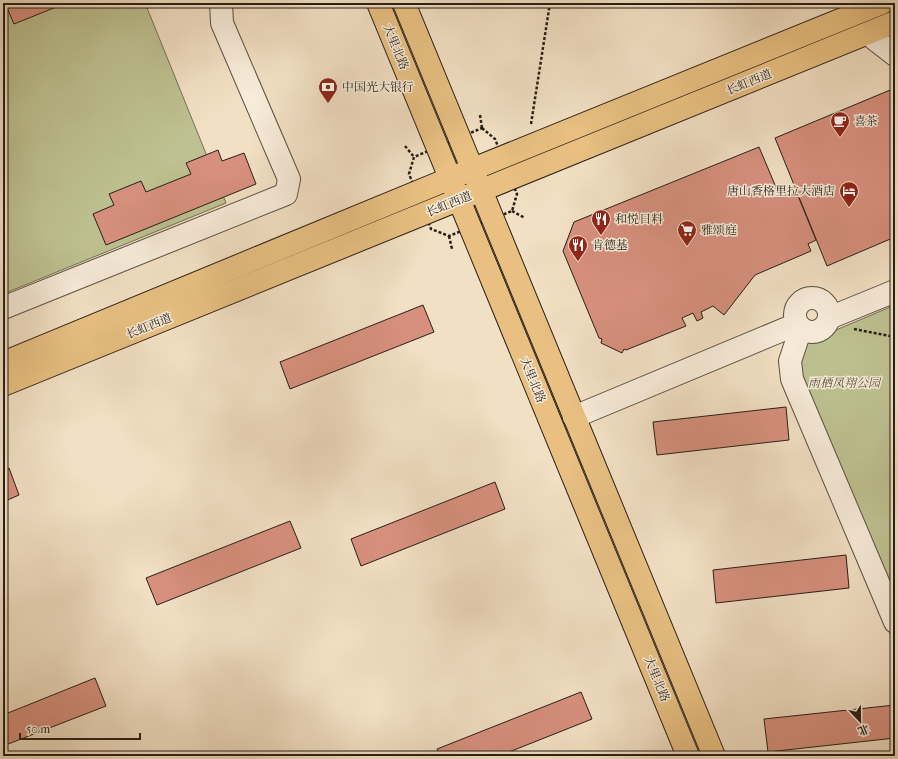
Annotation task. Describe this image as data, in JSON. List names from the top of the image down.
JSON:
{
  "streets": {
    "main road": ["大里北路", "长虹西道"]
  },
  "crossings": [
    ["大里北路", "长虹西道"]
  ],
  "parks": ["雨栖凤翔公园"],
  "places": {
    "bank": ["中国光大银行"],
    "cafe": ["喜茶"],
    "hotel": ["唐山香格里拉大酒店"],
    "restaurant": ["和悦日料", "肯德基"],
    "supermarket": ["雅颂庭"]
  },
  "scale_bar": "50 m",
  "north": "bottom"
}
